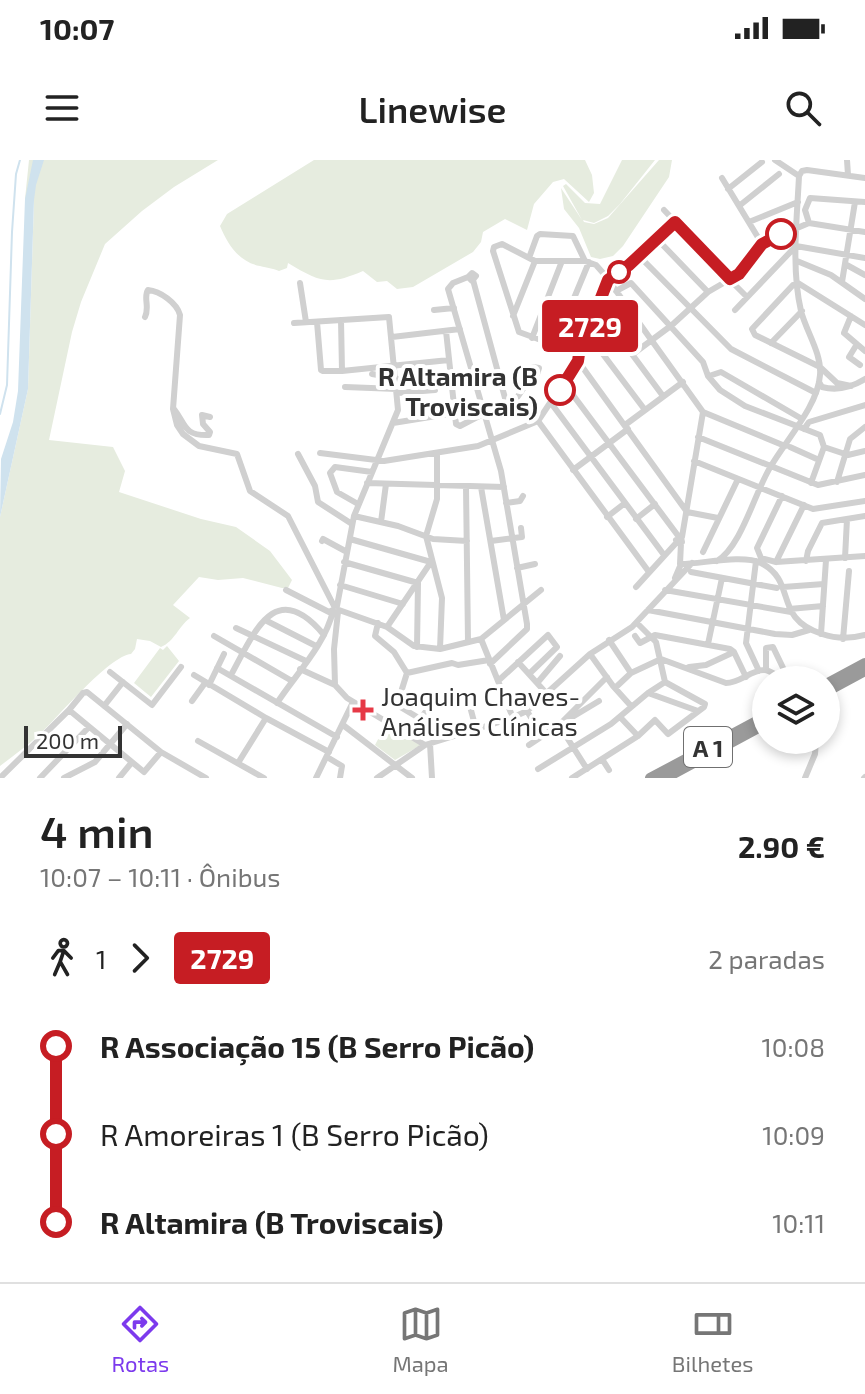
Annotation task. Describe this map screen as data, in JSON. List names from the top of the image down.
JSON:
{
  "streets": {
    "highway": ["A 1"]
  },
  "places": {
    "other": ["R Altamira (B Troviscais)"],
    "health": ["Joaquim Chaves- Análises Clínicas"]
  },
  "lines": ["bus line 2729"],
  "scale_bar": "200 m",
  "page": {
    "status": "10:07",
    "header": "Linewise",
    "on_map": "2729",
    "scale": "200 m",
    "heading": ["4 min", "10:07 – 10:11 · Ônibus", "2.90 €"],
    "legs": ["1", "2729", "2 paradas"],
    "list": [
      {
        "name": "R Associação 15 (B Serro Picão)",
        "value": "10:08"
      },
      {
        "name": "R Amoreiras 1 (B Serro Picão)",
        "value": "10:09"
      },
      {
        "name": "R Altamira (B Troviscais)",
        "value": "10:11"
      }
    ],
    "tabs": ["Rotas", "Mapa", "Bilhetes"]
  }
}
